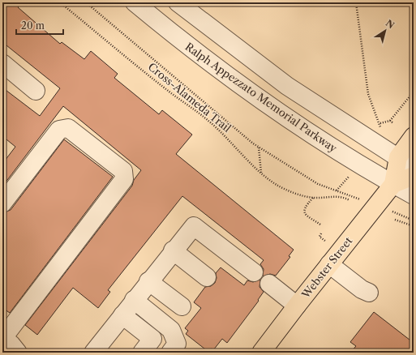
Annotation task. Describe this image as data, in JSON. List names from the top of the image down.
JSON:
{
  "streets": {
    "main road": ["Webster Street"],
    "street": ["Ralph Appezzato Memorial Parkway"],
    "path": ["Cross-Alameda Trail"]
  },
  "crossings": [
    ["Ralph Appezzato Memorial Parkway", "Webster Street"]
  ],
  "scale_bar": "20 m",
  "north": "top right"
}
